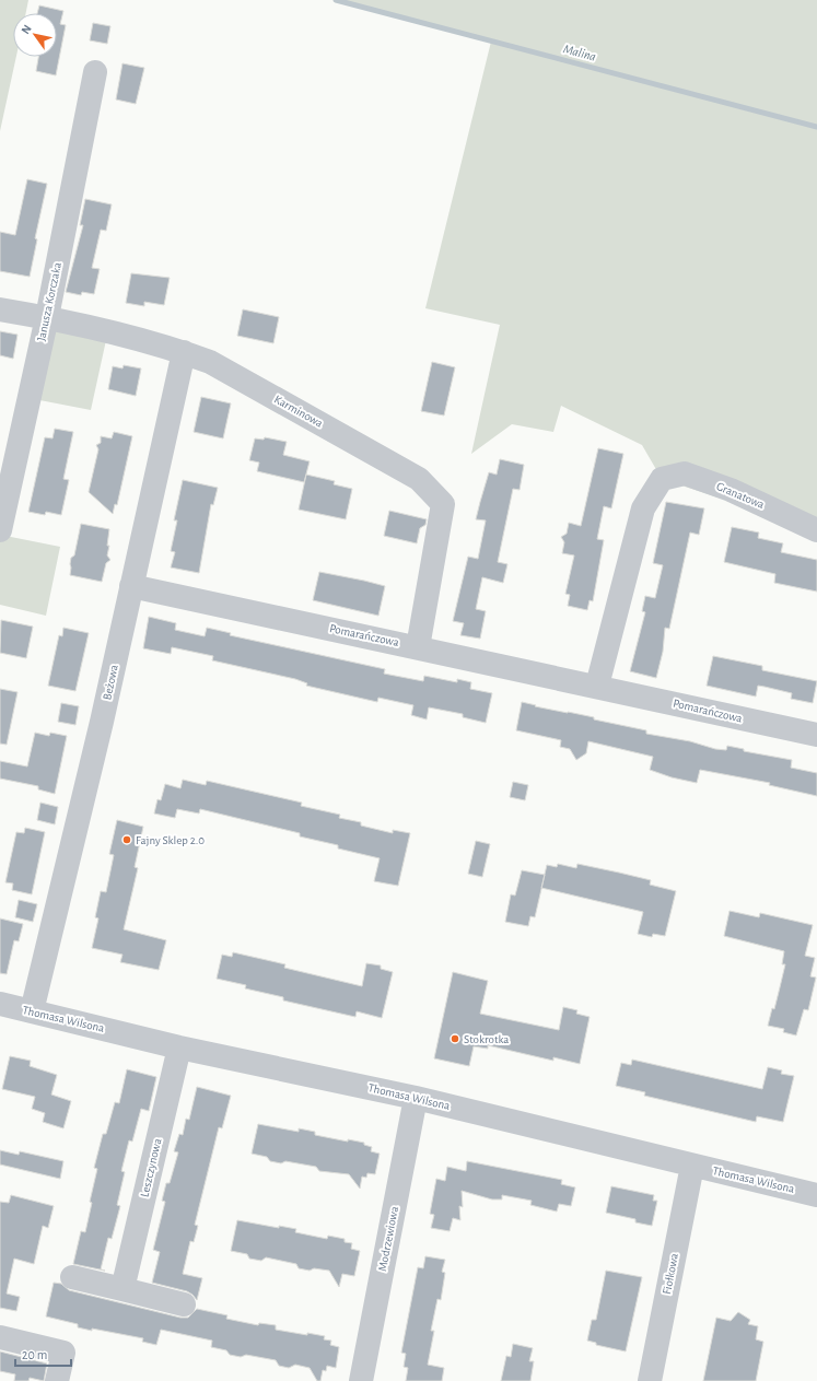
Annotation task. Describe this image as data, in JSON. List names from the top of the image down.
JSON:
{
  "streets": {
    "street": [
      "Janusza Korczaka",
      "Karminowa",
      "Granatowa",
      "Pomarańczowa",
      "Beżowa",
      "Thomasa Wilsona",
      "Leszczynowa",
      "Modrzewiowa",
      "Fiołkowa"
    ]
  },
  "crossings": [
    ["Janusza Korczaka", "Karminowa"],
    ["Karminowa", "Pomarańczowa"],
    ["Karminowa", "Beżowa"],
    ["Granatowa", "Pomarańczowa"],
    ["Pomarańczowa", "Beżowa"],
    ["Beżowa", "Thomasa Wilsona"],
    ["Thomasa Wilsona", "Leszczynowa"],
    ["Thomasa Wilsona", "Modrzewiowa"],
    ["Thomasa Wilsona", "Fiołkowa"]
  ],
  "water": ["Malina"],
  "places": ["Fajny Sklep 2.0", "Stokrotka"],
  "scale_bar": "20 m",
  "north": "top left"
}
